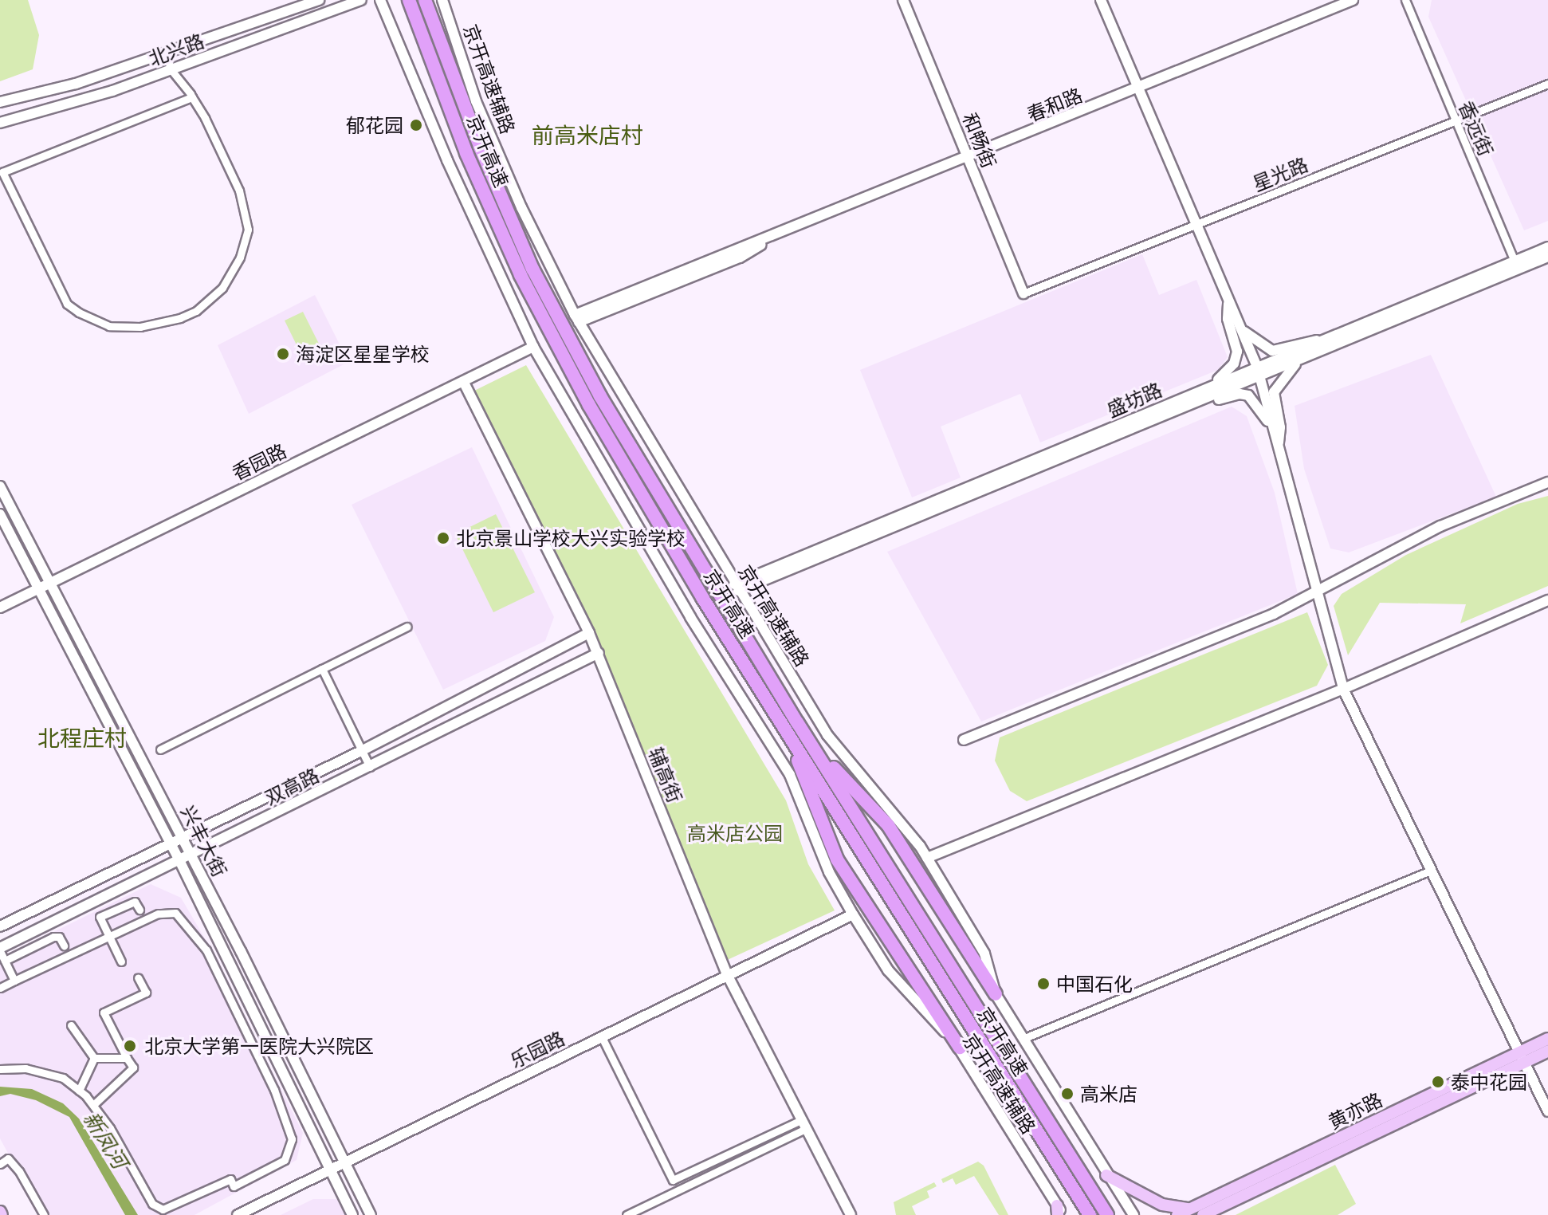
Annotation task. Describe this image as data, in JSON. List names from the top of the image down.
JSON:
{
  "streets": {
    "highway": ["京开高速"],
    "main road": ["黄亦路"],
    "street": [
      "北兴路",
      "京开高速辅路",
      "春和路",
      "香远街",
      "和畅街",
      "星光路",
      "盛坊路",
      "香园路",
      "辅高街",
      "双高路",
      "兴丰大街",
      "乐园路"
    ]
  },
  "crossings": [
    ["京开高速辅路", "春和路"],
    ["京开高速辅路", "盛坊路"],
    ["京开高速辅路", "香园路"],
    ["京开高速辅路", "乐园路"],
    ["春和路", "和畅街"],
    ["香远街", "星光路"],
    ["香远街", "盛坊路"],
    ["和畅街", "星光路"],
    ["香园路", "辅高街"],
    ["香园路", "兴丰大街"],
    ["辅高街", "双高路"],
    ["辅高街", "乐园路"],
    ["双高路", "兴丰大街"],
    ["兴丰大街", "乐园路"]
  ],
  "districts": ["前高米店村", "北程庄村"],
  "water": ["新凤河"],
  "parks": ["高米店公园"],
  "places": [
    "郁花园",
    "海淀区星星学校",
    "北京景山学校大兴实验学校",
    "中国石化",
    "北京大学第一医院大兴院区",
    "泰中花园",
    "高米店"
  ]
}
